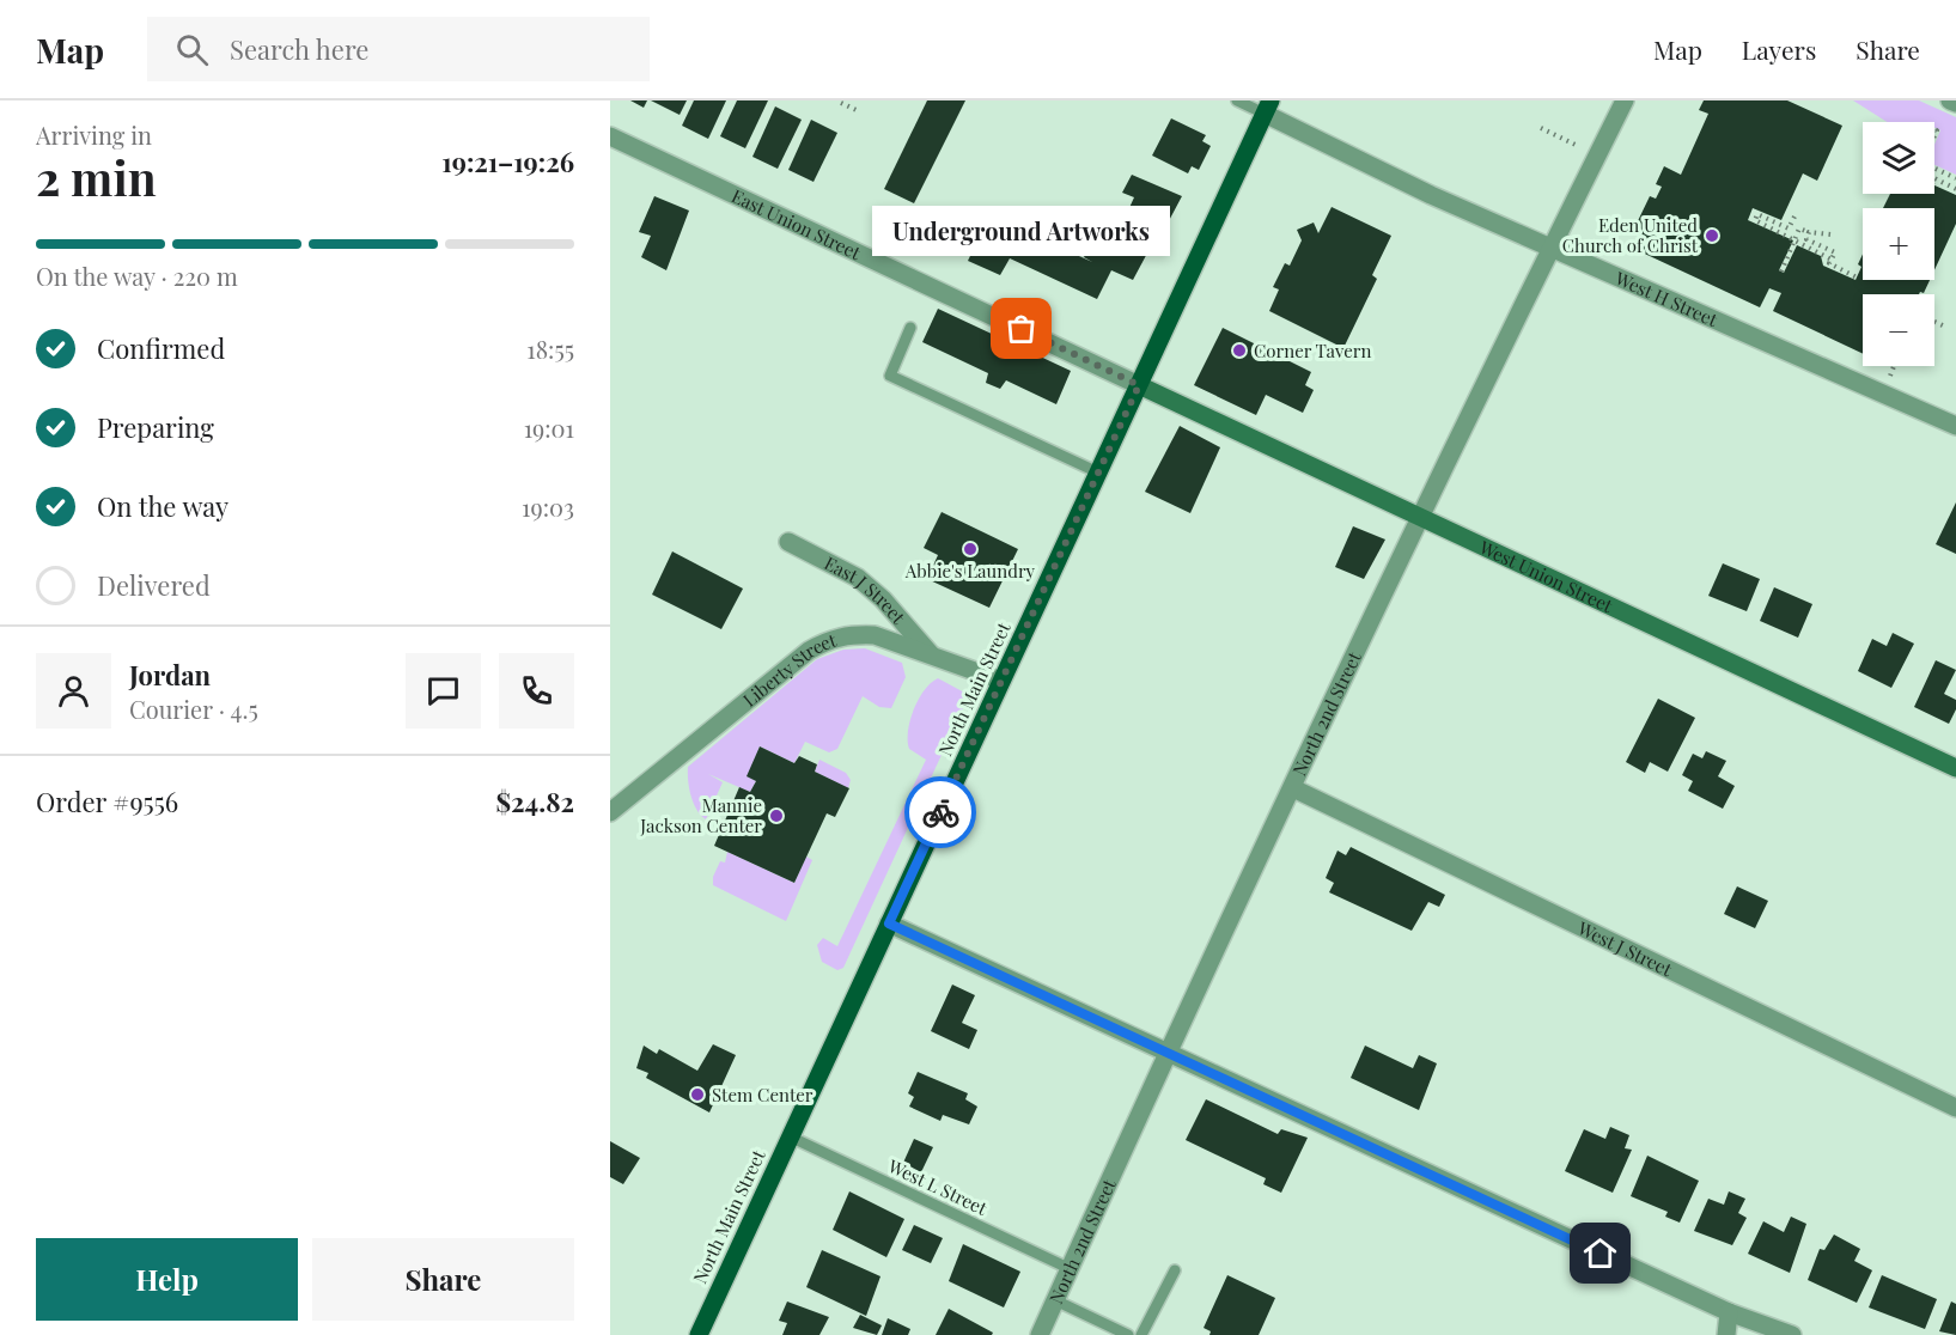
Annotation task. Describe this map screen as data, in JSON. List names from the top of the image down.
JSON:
{
  "streets": {
    "main road": ["North Main Street"],
    "street": [
      "East Union Street",
      "West H Street",
      "West Union Street",
      "East J Street",
      "Liberty Street",
      "North 2nd Street",
      "West J Street"
    ],
    "lane": ["West L Street"]
  },
  "crossings": [
    ["East Union Street", "West Union Street"],
    ["East Union Street", "North Main Street"],
    ["West H Street", "North Main Street"],
    ["West H Street", "North 2nd Street"],
    ["West Union Street", "North Main Street"],
    ["West Union Street", "North 2nd Street"],
    ["East J Street", "Liberty Street"],
    ["Liberty Street", "North Main Street"],
    ["North Main Street", "West L Street"],
    ["North 2nd Street", "West J Street"],
    ["North 2nd Street", "West L Street"]
  ],
  "places": [
    "Eden United Church of Christ",
    "Underground Artworks",
    "Corner Tavern",
    "Abbie's Laundry",
    "Mannie Jackson Center",
    "Stem Center"
  ],
  "page": {
    "header": "Map",
    "search": "Search here",
    "nav": ["Map", "Layers", "Share"],
    "heading": ["2 min", "Arriving in", "19:21–19:26"],
    "panel": [
      "Jordan",
      "Courier · 4.5",
      "Order #9556",
      "$24.82"
    ],
    "map_buttons": ["+", "−"],
    "bubble": "Underground Artworks",
    "bar": "On the way · 220 m",
    "list": [
      ["Confirmed", "18:55"],
      ["Preparing", "19:01"],
      ["On the way", "19:03"],
      "Delivered"
    ],
    "buttons": ["Help", "Share"]
  }
}
